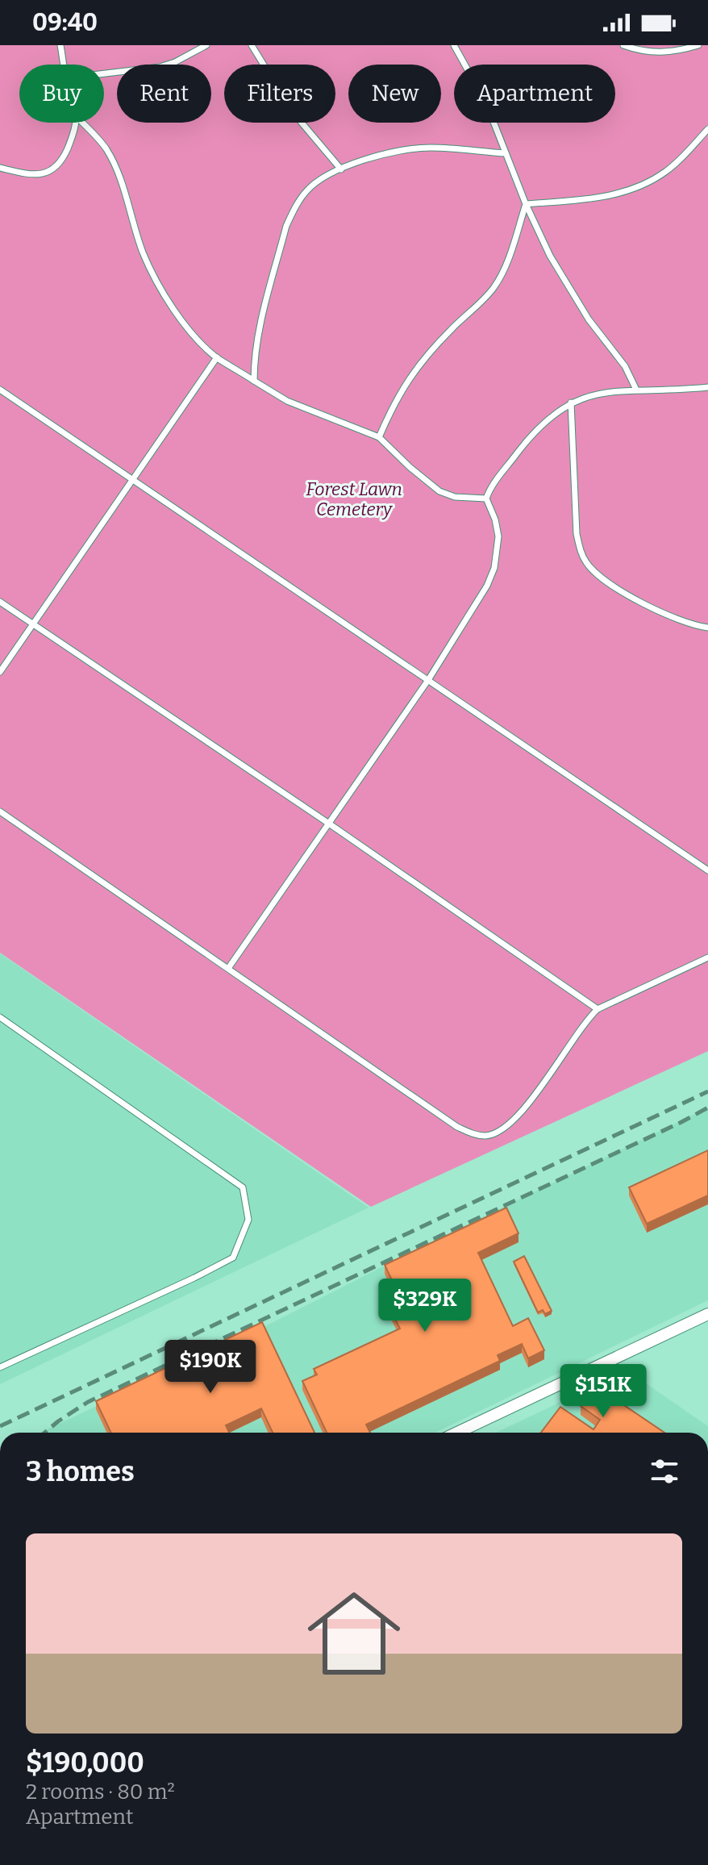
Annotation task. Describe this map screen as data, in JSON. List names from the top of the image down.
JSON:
{
  "parks": ["Forest Lawn Cemetery"],
  "page": {
    "status": "09:40",
    "chip": [
      "Buy",
      "Rent",
      "Filters",
      "New",
      "Apartment"
    ],
    "price": ["$329K", "$190K", "$151K"],
    "heading": "3 homes",
    "list": [
      {
        "name": "$190,000",
        "note": "2 rooms · 80 m² · Apartment"
      }
    ]
  }
}
